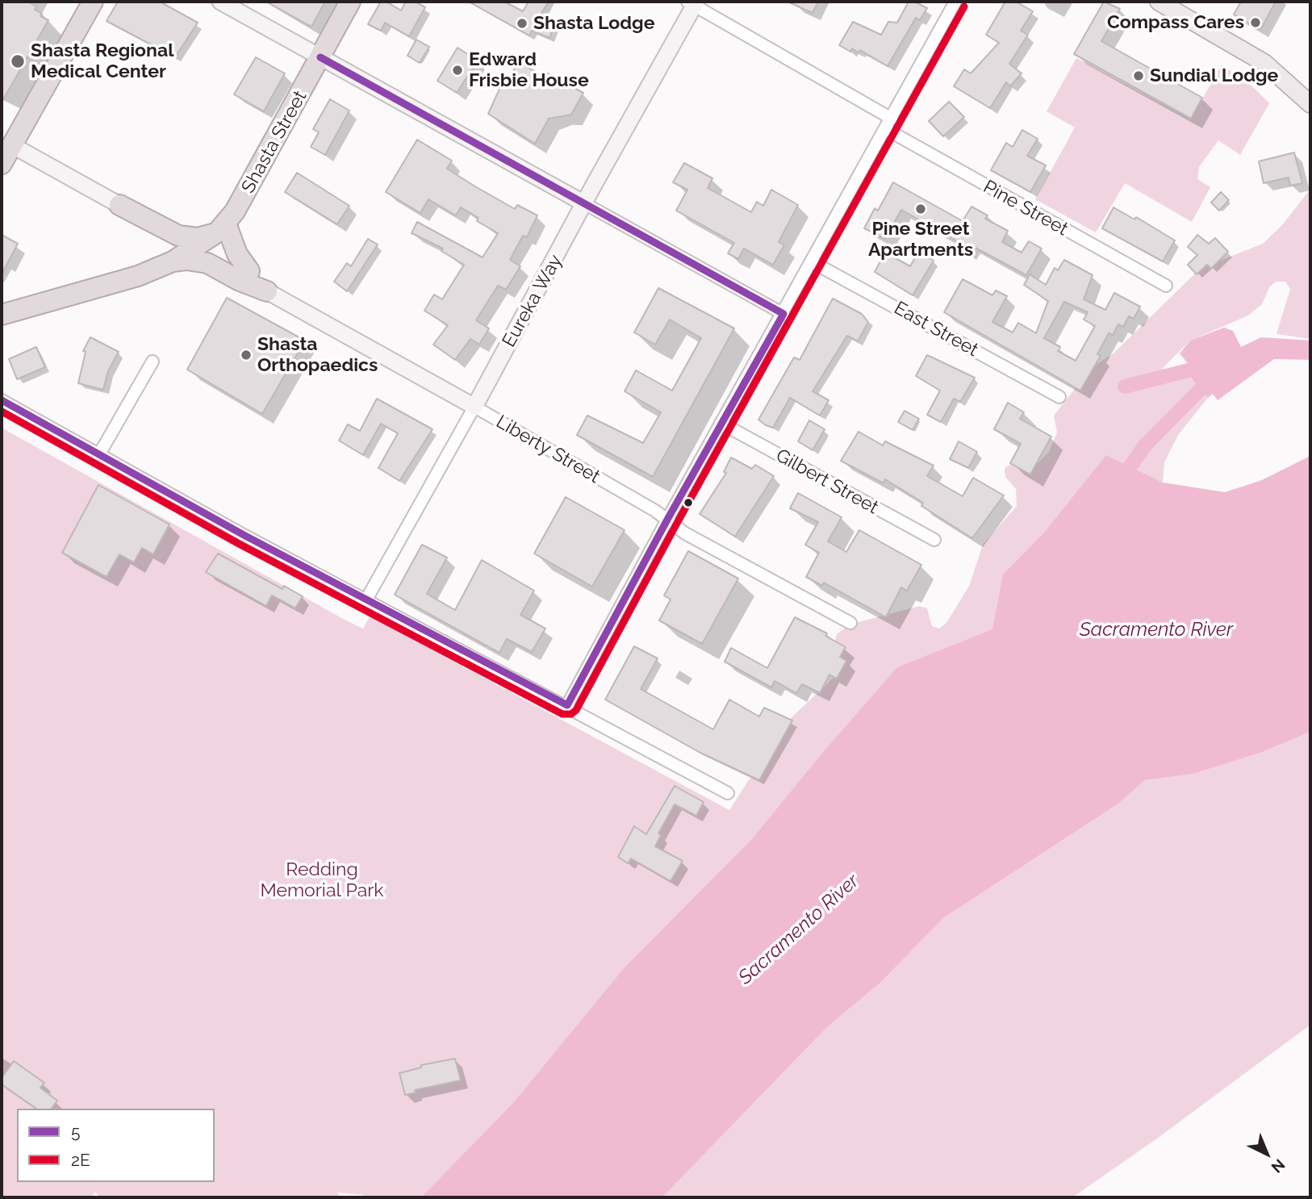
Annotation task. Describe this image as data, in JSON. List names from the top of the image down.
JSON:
{
  "streets": {
    "highway": ["Shasta Street"],
    "street": [
      "Pine Street",
      "Eureka Way",
      "East Street",
      "Liberty Street",
      "Gilbert Street"
    ]
  },
  "crossings": [
    ["Pine Street", "Eureka Way"],
    ["Eureka Way", "Liberty Street"]
  ],
  "water": ["Sacramento River"],
  "parks": ["Redding Memorial Park"],
  "places": [
    "Compass Cares",
    "Shasta Lodge",
    "Shasta Regional Medical Center",
    "Edward Frisbie House",
    "Sundial Lodge",
    "Pine Street Apartments",
    "Shasta Orthopaedics"
  ],
  "lines": ["transit line 2E", "transit line 5"],
  "legend": ["5", "2E"],
  "north": "bottom right"
}
